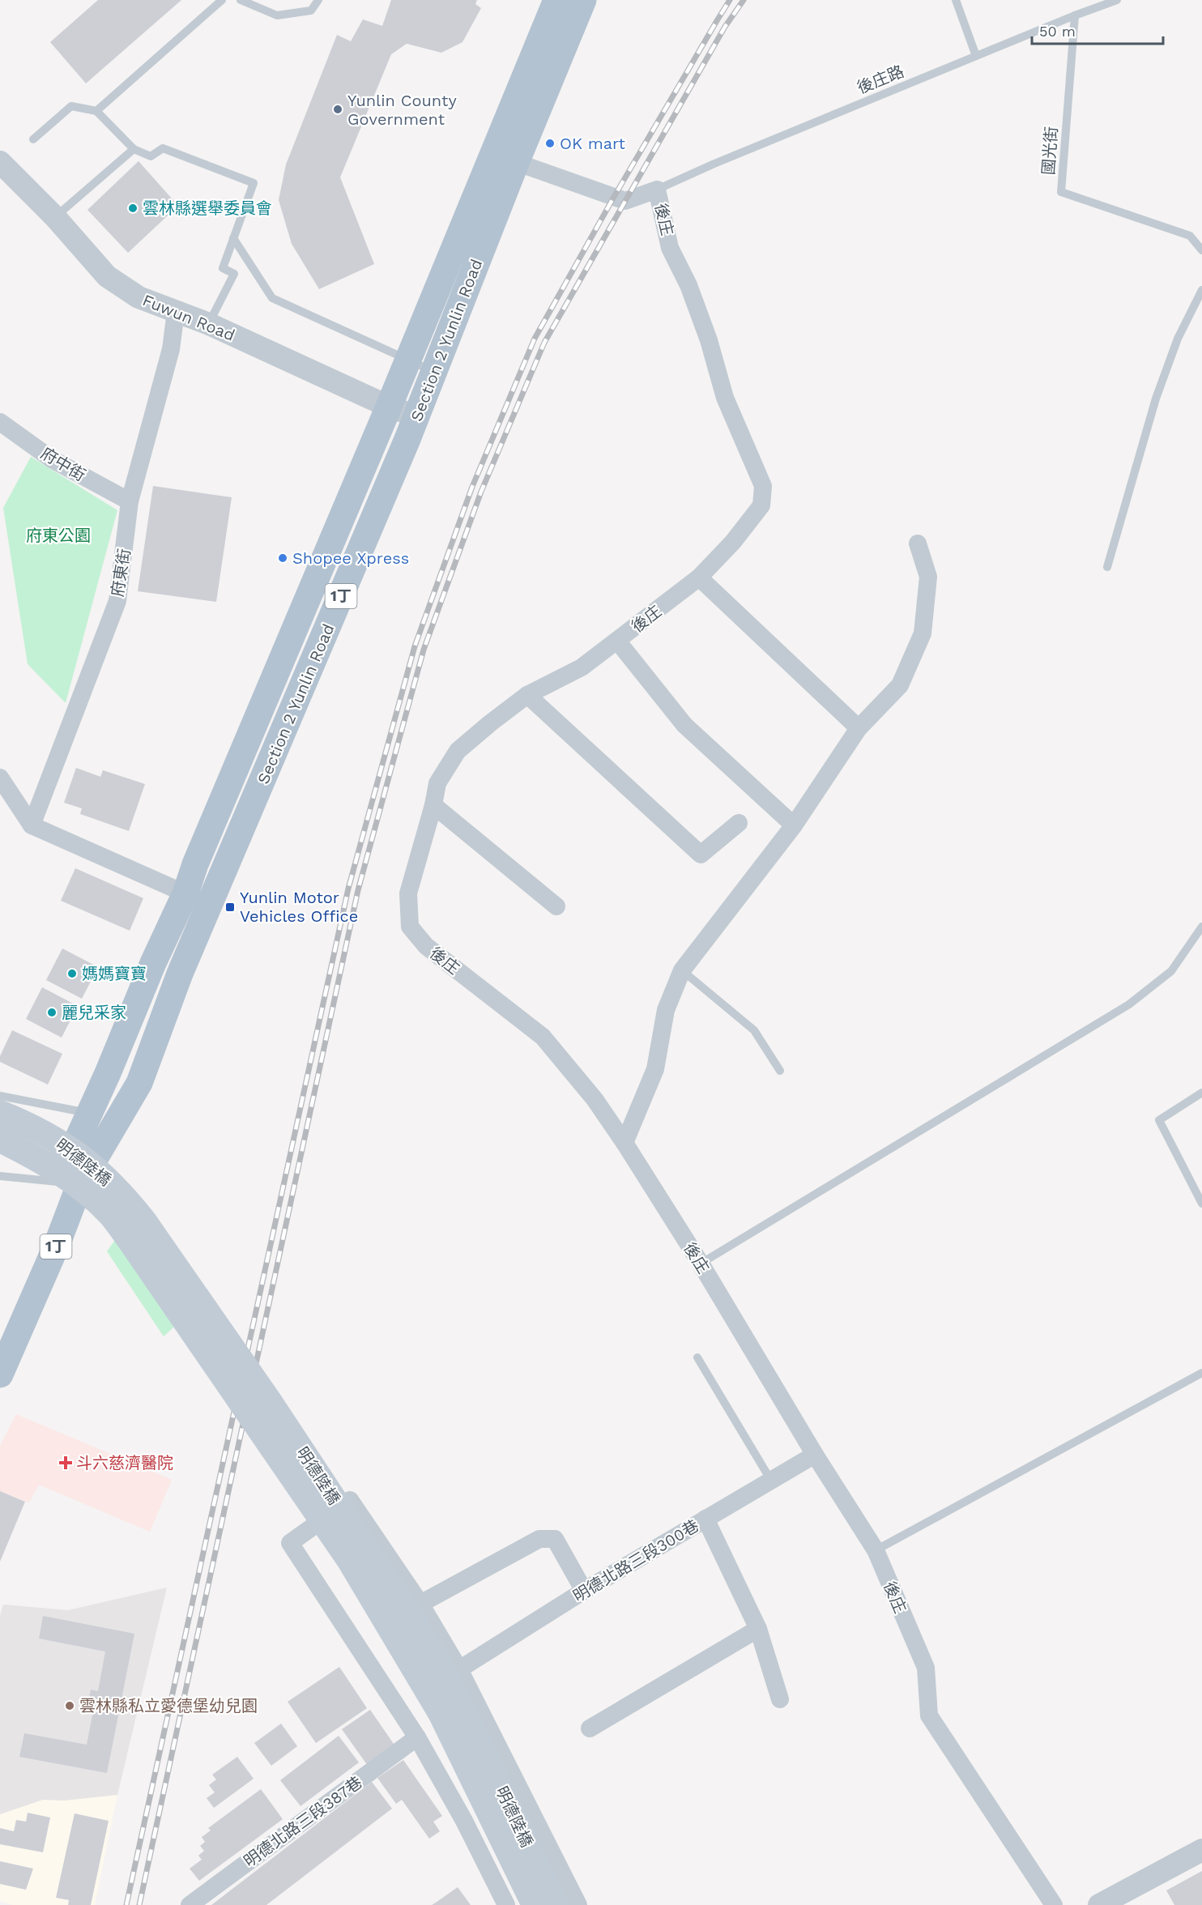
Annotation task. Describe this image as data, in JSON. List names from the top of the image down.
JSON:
{
  "streets": {
    "main road": ["Section 2 Yunlin Road", "1丁", "明德陸橋"],
    "street": [
      "後庄",
      "Fuwun Road",
      "府中街",
      "府東街",
      "明德北路三段300巷",
      "明德北路三段387巷"
    ],
    "lane": ["後庄路", "國光街"]
  },
  "crossings": [
    ["後庄路", "國光街"],
    ["後庄路", "後庄"],
    ["後庄", "Section 2 Yunlin Road"],
    ["後庄", "明德北路三段300巷"],
    ["Fuwun Road", "Section 2 Yunlin Road"],
    ["Fuwun Road", "府東街"],
    ["Section 2 Yunlin Road", "1丁"],
    ["府中街", "府東街"]
  ],
  "parks": ["府東公園"],
  "places": {
    "other": [
      "Yunlin County Government",
      "OK mart",
      "雲林縣選舉委員會",
      "Shopee Xpress",
      "媽媽寶寶",
      "麗兒采家",
      "雲林縣私立愛德堡幼兒園"
    ],
    "transit": ["Yunlin Motor Vehicles Office"],
    "health": ["斗六慈濟醫院"]
  },
  "scale_bar": "50 m"
}
